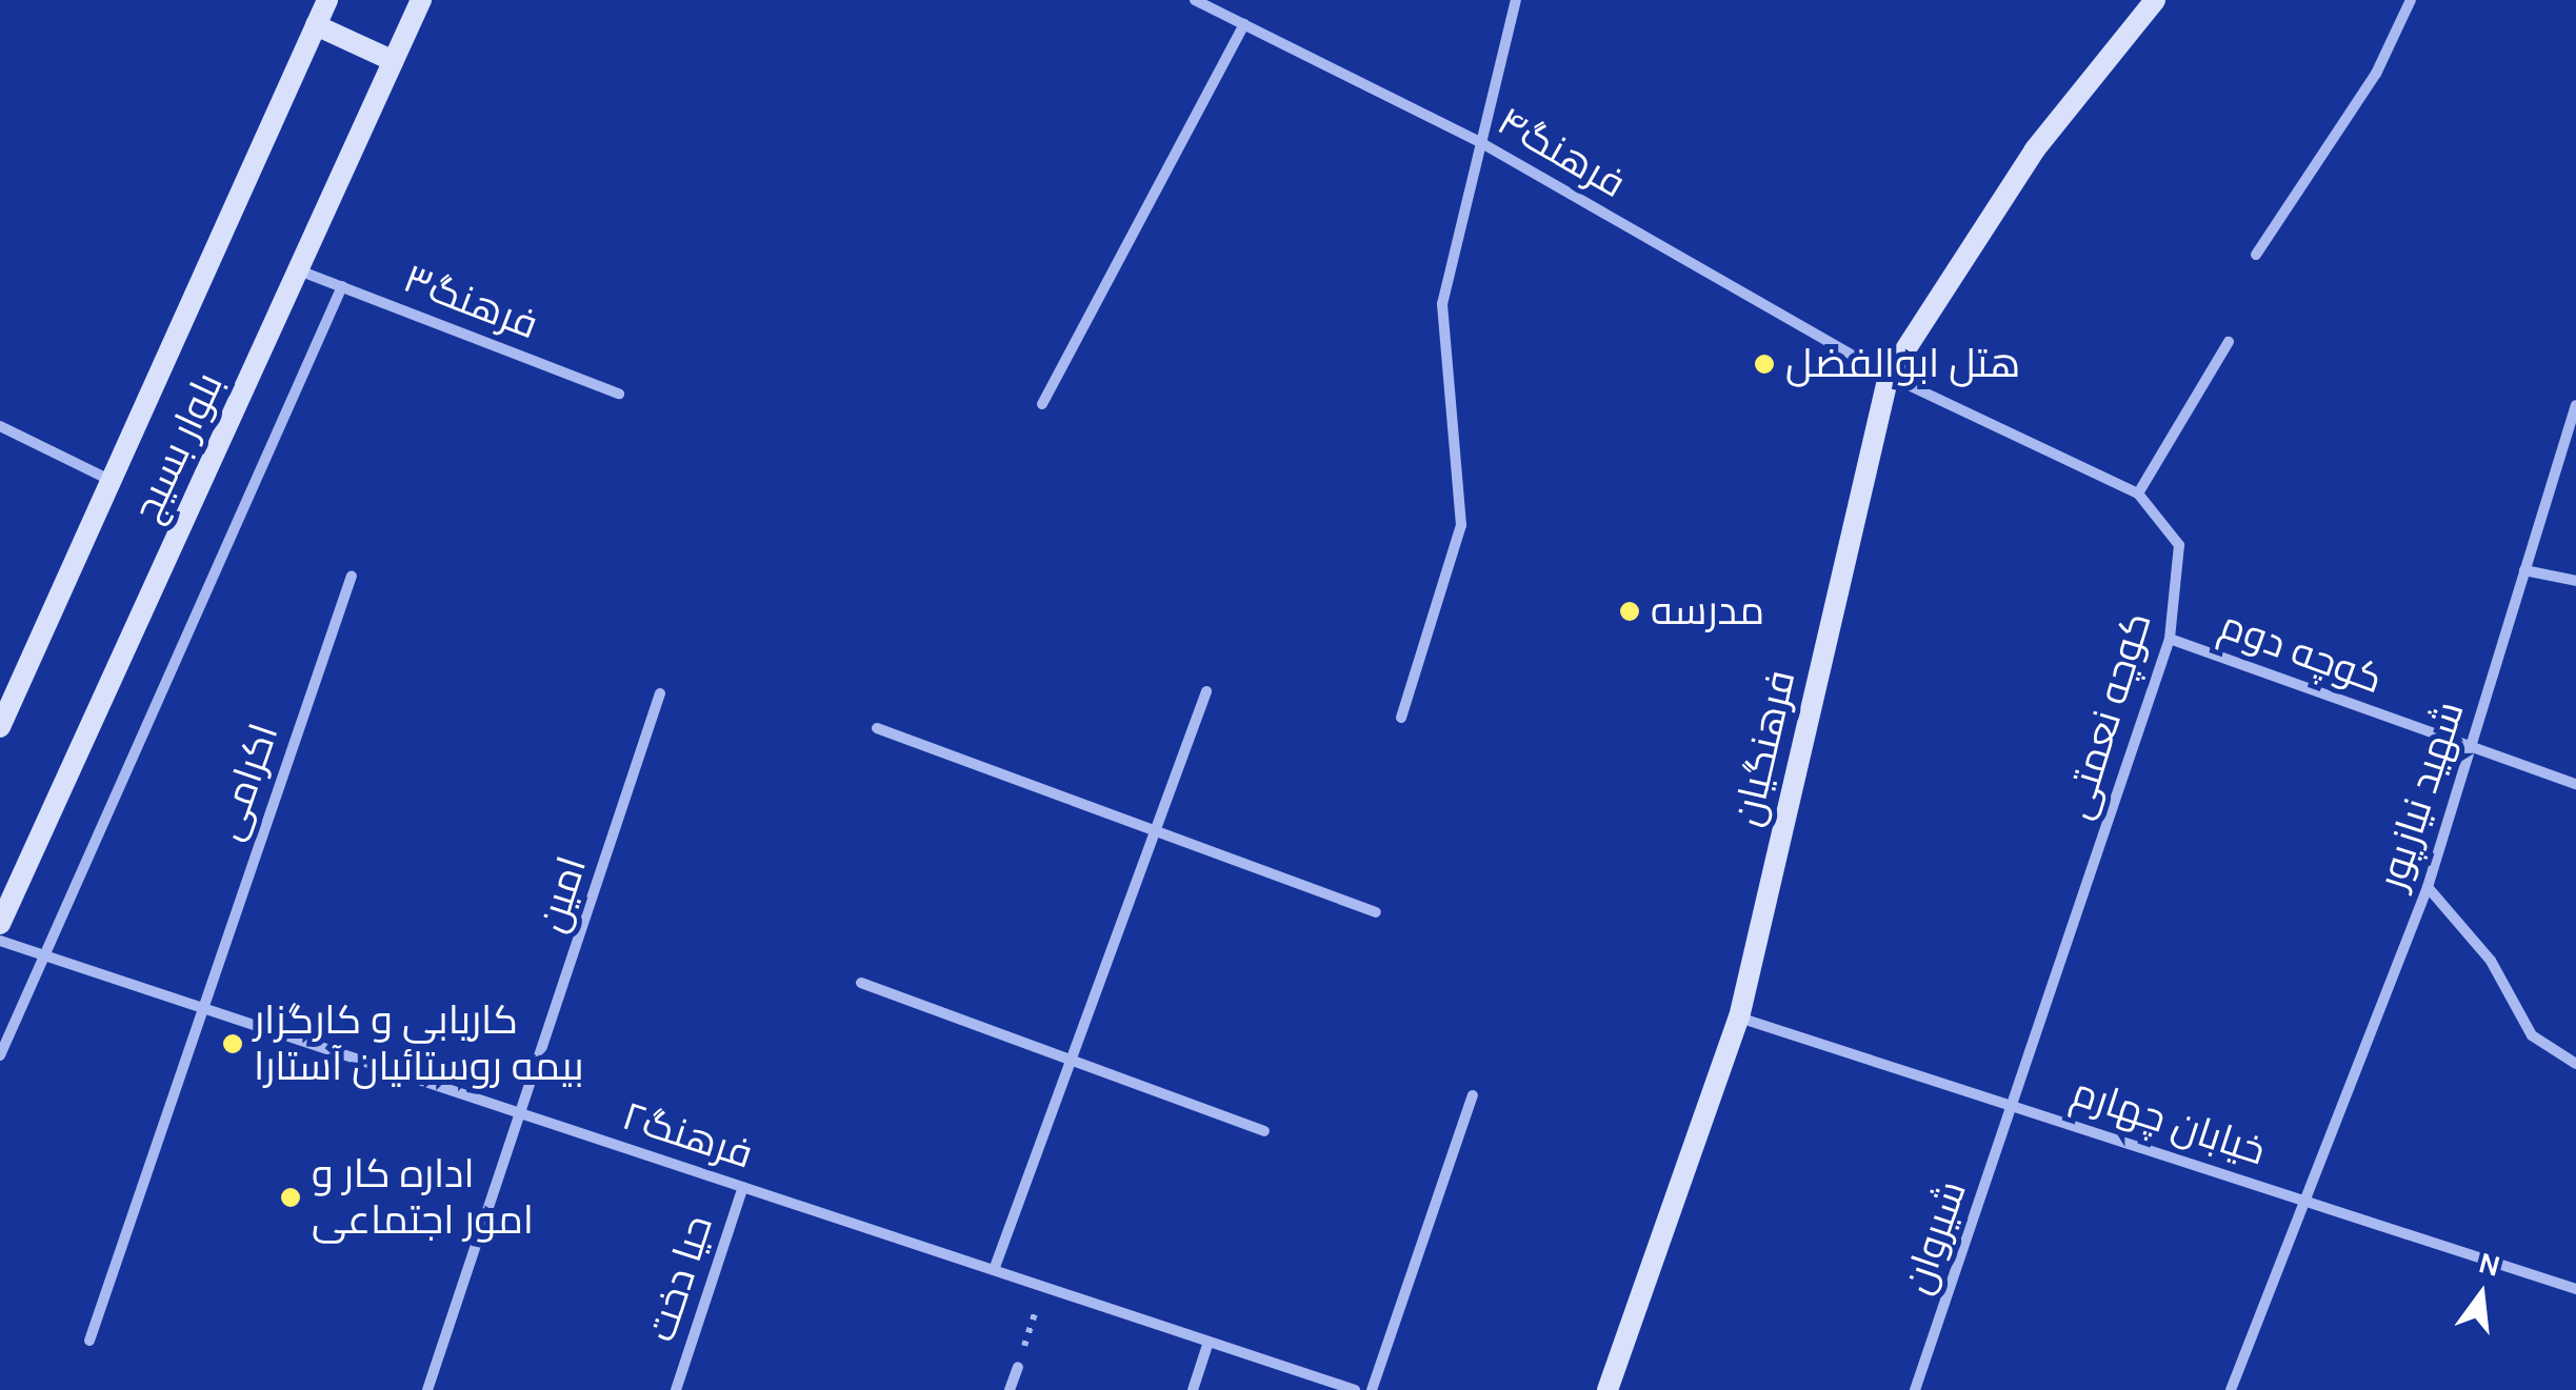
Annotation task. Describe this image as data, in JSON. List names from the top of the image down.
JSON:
{
  "streets": {
    "main road": ["بلوار بسیج", "فرهنگیان"],
    "street": [
      "فرهنگ۴",
      "فرهنگ۳",
      "کوچه دوم",
      "کوچه نعمتی",
      "اکرامی",
      "شهید نیازپور",
      "امین",
      "خیابان چهارم",
      "فرهنگ۲",
      "شیروان",
      "حیا دخت"
    ]
  },
  "crossings": [
    ["فرهنگ۴", "کوچه نعمتی"],
    ["فرهنگ۴", "فرهنگیان"],
    ["فرهنگ۳", "بلوار بسیج"],
    ["کوچه دوم", "کوچه نعمتی"],
    ["کوچه دوم", "شهید نیازپور"],
    ["کوچه نعمتی", "فرهنگیان"],
    ["کوچه نعمتی", "خیابان چهارم"],
    ["کوچه نعمتی", "شیروان"],
    ["فرهنگیان", "خیابان چهارم"],
    ["اکرامی", "فرهنگ۲"],
    ["شهید نیازپور", "خیابان چهارم"],
    ["امین", "فرهنگ۲"],
    ["خیابان چهارم", "شیروان"],
    ["فرهنگ۲", "حیا دخت"]
  ],
  "places": [
    "هتل ابوالفضل",
    "مدرسه",
    "کاریابی و کارگزار بیمه روستائیان آستارا",
    "اداره کار و امور اجتماعی"
  ],
  "north": "top"
}
